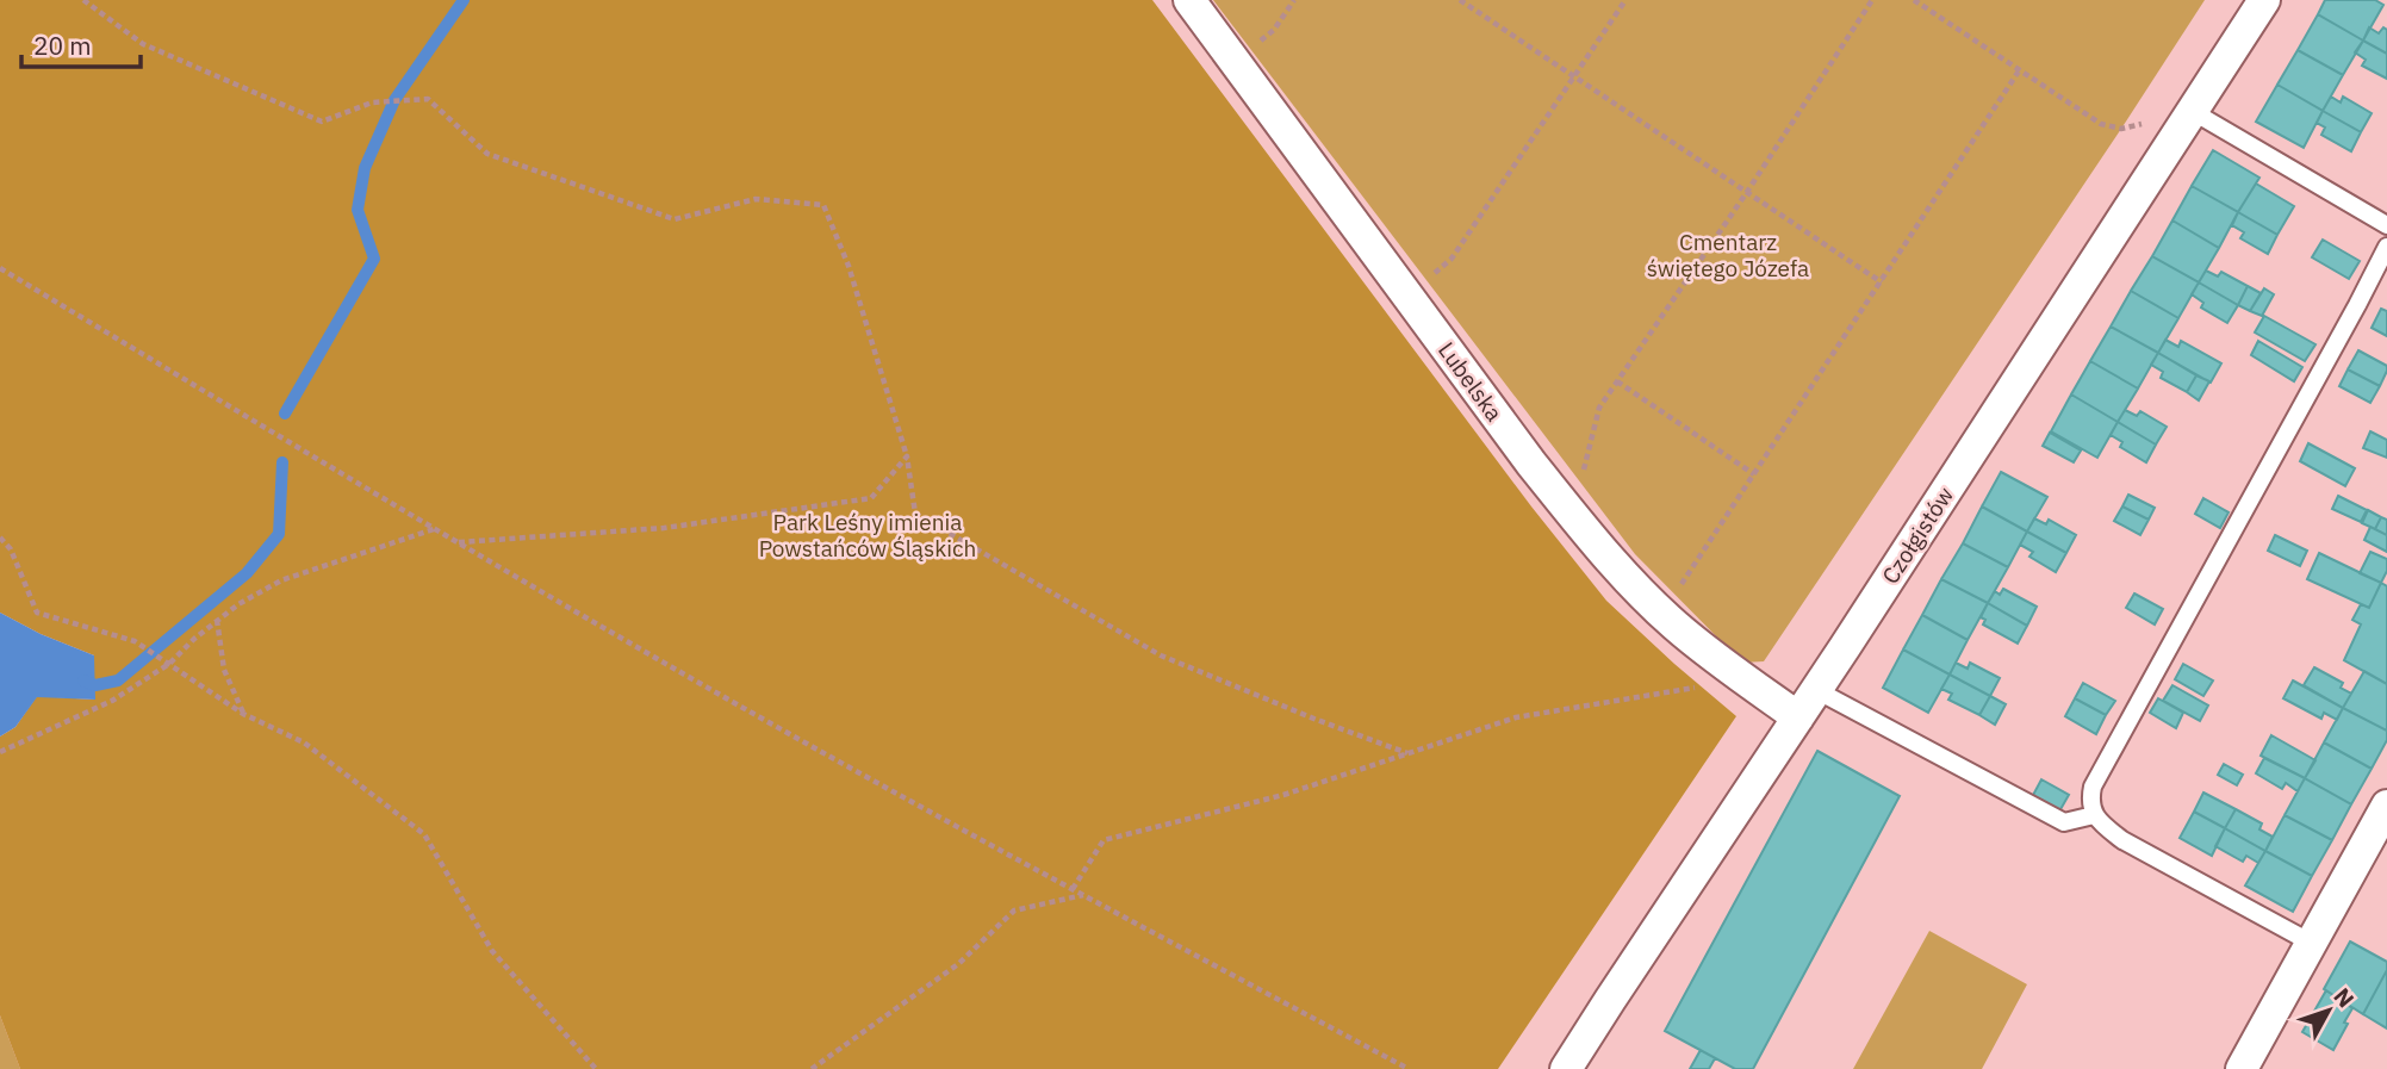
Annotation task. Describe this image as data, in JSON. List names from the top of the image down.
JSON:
{
  "streets": {
    "street": ["Lubelska", "Czołgistów"]
  },
  "crossings": [
    ["Lubelska", "Czołgistów"]
  ],
  "parks": ["Cmentarz świętego Józefa", "Park Leśny imienia Powstańców Śląskich"],
  "scale_bar": "20 m",
  "north": "top right"
}
